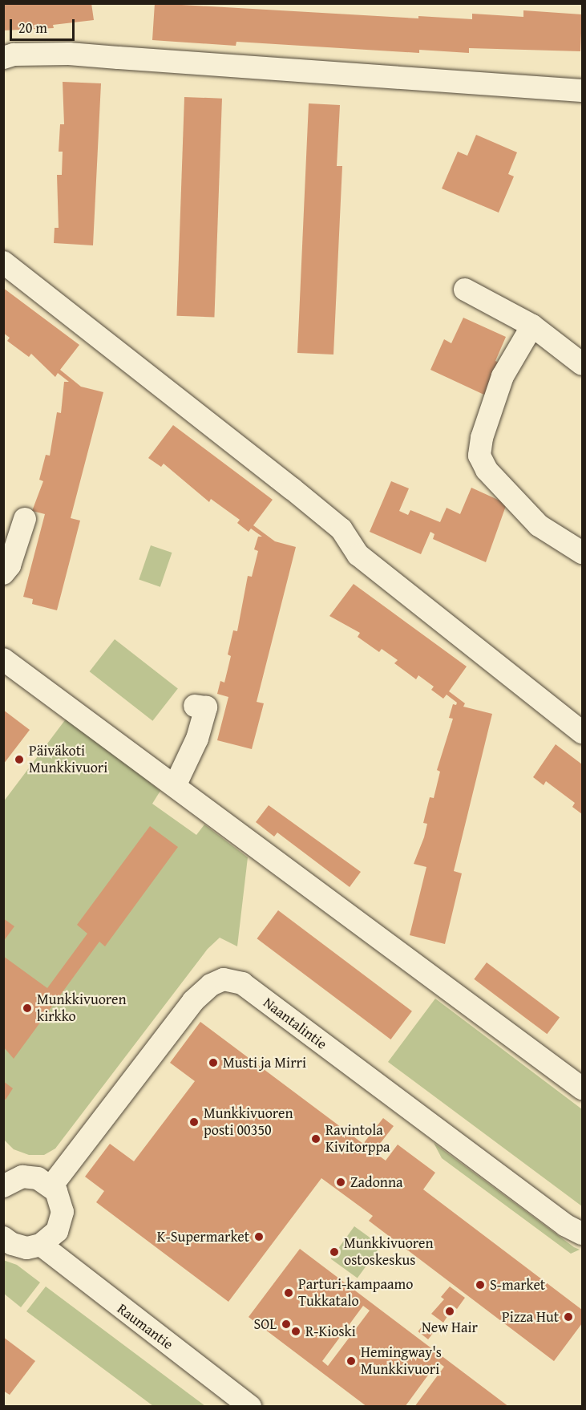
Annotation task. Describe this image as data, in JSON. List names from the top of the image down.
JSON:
{
  "streets": {
    "street": ["Naantalintie", "Raumantie"]
  },
  "places": [
    "Päiväkoti Munkkivuori",
    "Munkkivuoren kirkko",
    "Musti ja Mirri",
    "Munkkivuoren posti 00350",
    "Ravintola Kivitorppa",
    "Zadonna",
    "K-Supermarket",
    "Munkkivuoren ostoskeskus",
    "S-market",
    "Parturi-kampaamo Tukkatalo",
    "New Hair",
    "Pizza Hut",
    "SOL",
    "R-Kioski",
    "Hemingway's Munkkivuori"
  ],
  "scale_bar": "20 m"
}
